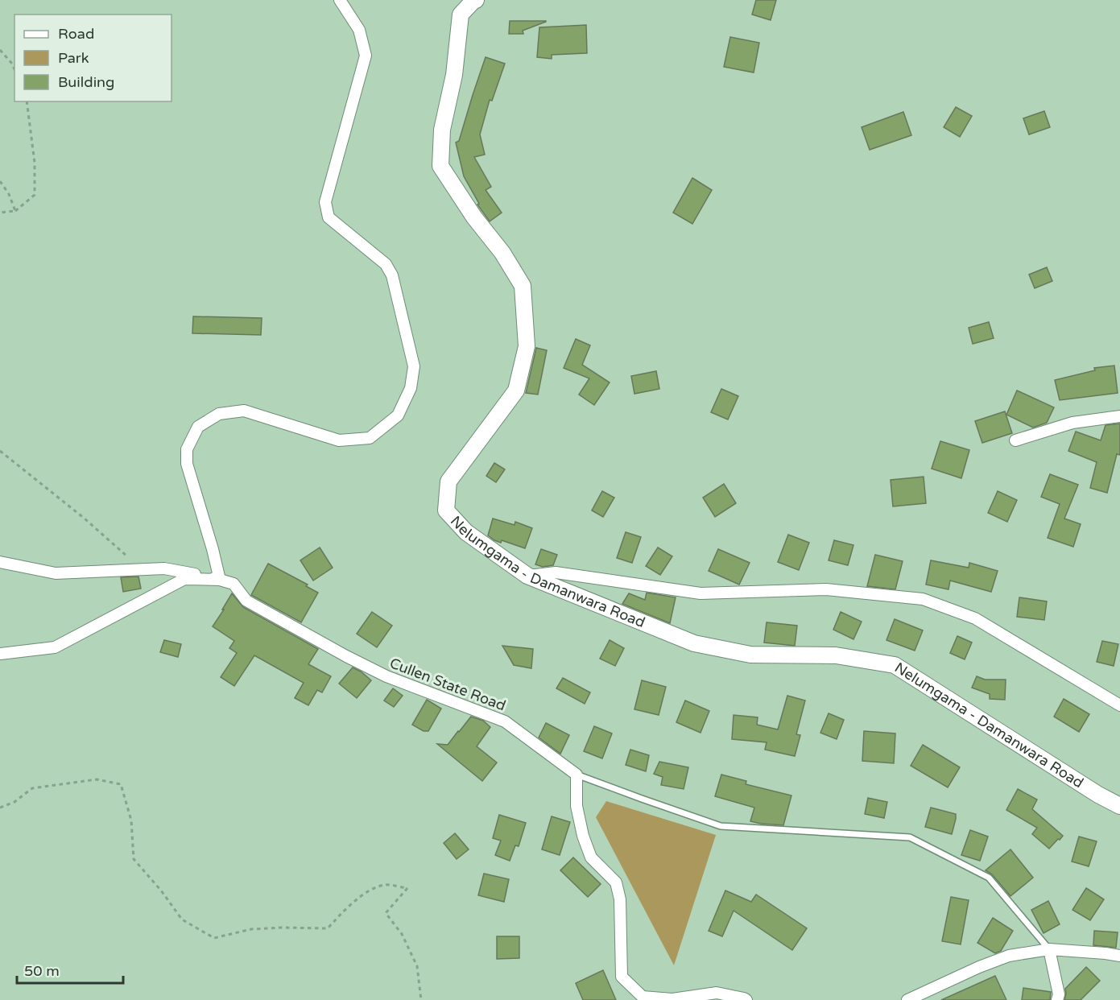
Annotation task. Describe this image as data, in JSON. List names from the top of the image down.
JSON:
{
  "streets": {
    "street": ["Nelumgama - Damanwara Road", "Cullen State Road"]
  },
  "legend": ["Road", "Park", "Building"],
  "scale_bar": "50 m"
}
